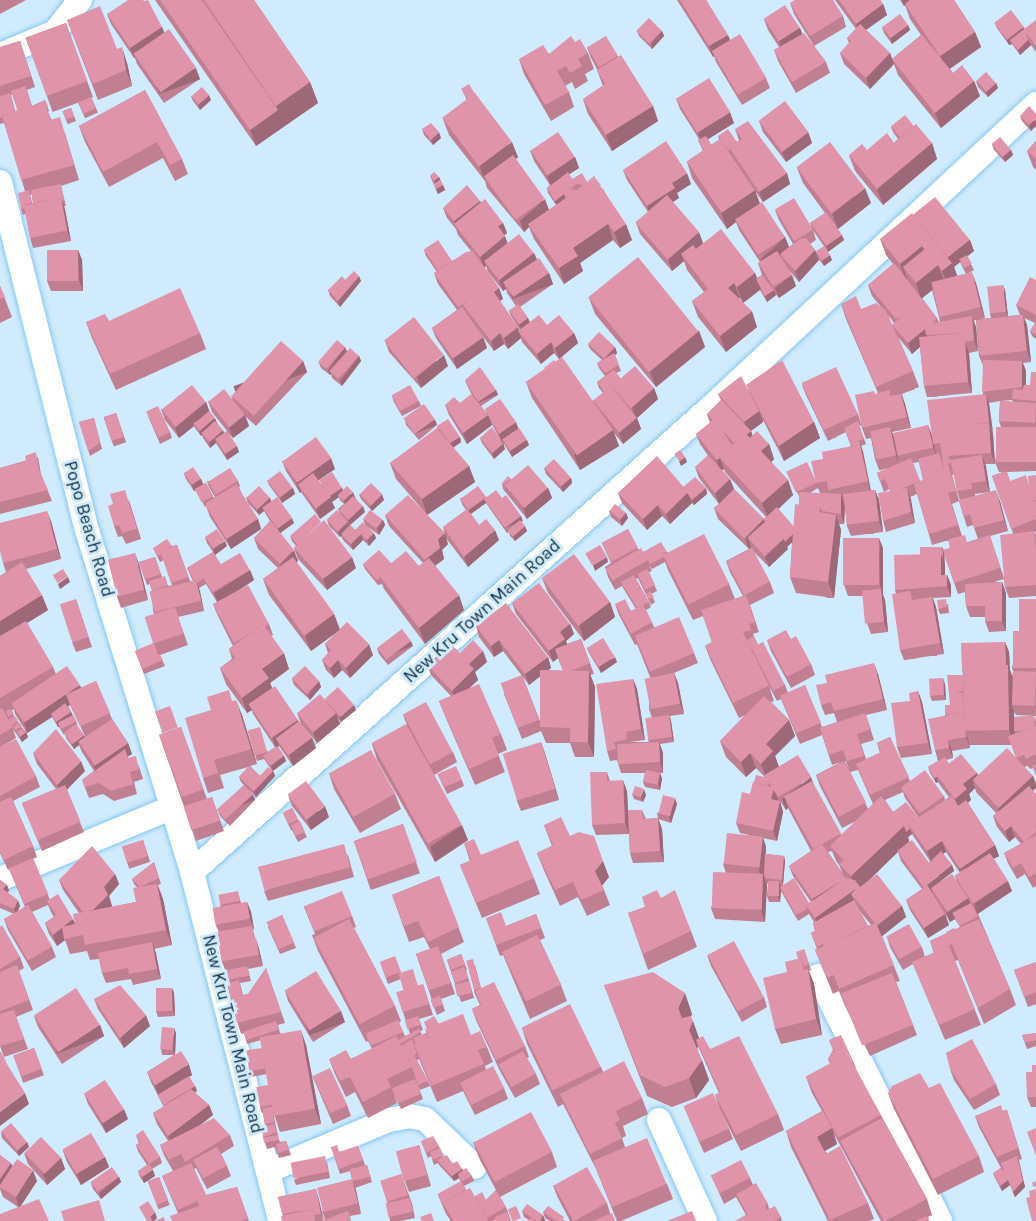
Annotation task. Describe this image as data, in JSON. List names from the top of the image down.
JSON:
{
  "streets": {
    "street": ["Popo Beach Road", "New Kru Town Main Road"]
  },
  "crossings": [
    ["Popo Beach Road", "New Kru Town Main Road"]
  ]
}
